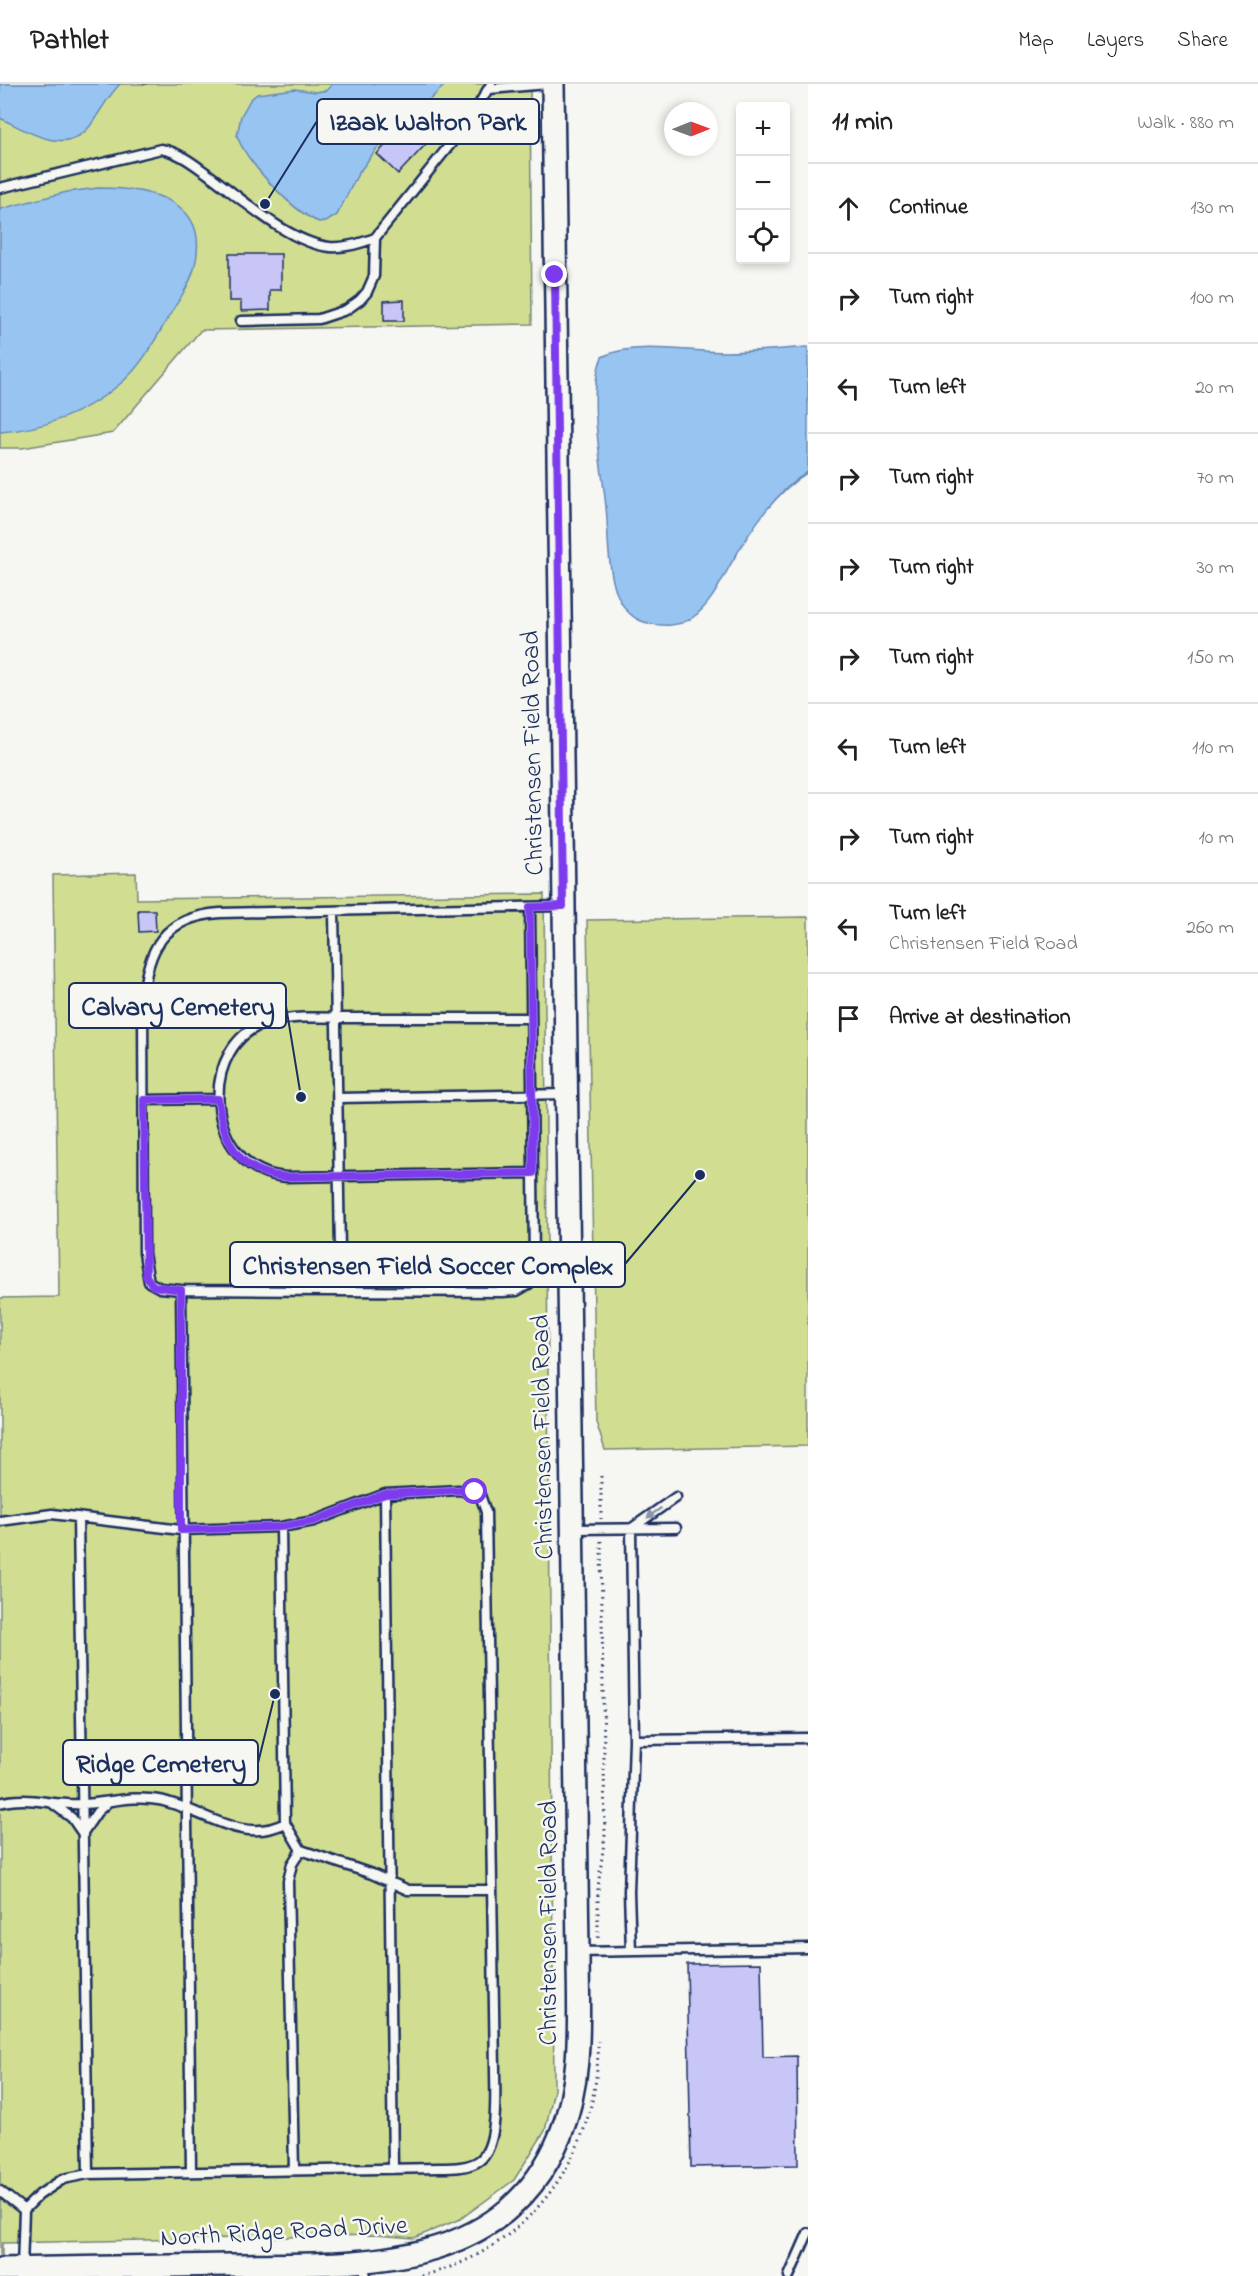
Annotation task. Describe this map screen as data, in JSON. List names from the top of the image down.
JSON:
{
  "streets": {
    "street": ["Christensen Field Road", "North Ridge Road Drive"]
  },
  "crossings": [
    ["Christensen Field Road", "North Ridge Road Drive"]
  ],
  "places": [
    "Izaak Walton Park",
    "Calvary Cemetery",
    "Christensen Field Soccer Complex",
    "Ridge Cemetery"
  ],
  "north": "right",
  "page": {
    "header": "Pathlet",
    "nav": ["Map", "Layers", "Share"],
    "heading": ["11 min", "Walk · 880 m"],
    "map_buttons": ["+", "−"],
    "list": [
      ["Continue", "130 m"],
      ["Turn right", "100 m"],
      ["Turn left", "20 m"],
      ["Turn right", "70 m"],
      ["Turn right", "30 m"],
      ["Turn right", "150 m"],
      ["Turn left", "110 m"],
      ["Turn right", "10 m"],
      ["Turn left", "Christensen Field Road", "260 m"],
      "Arrive at destination"
    ]
  }
}
